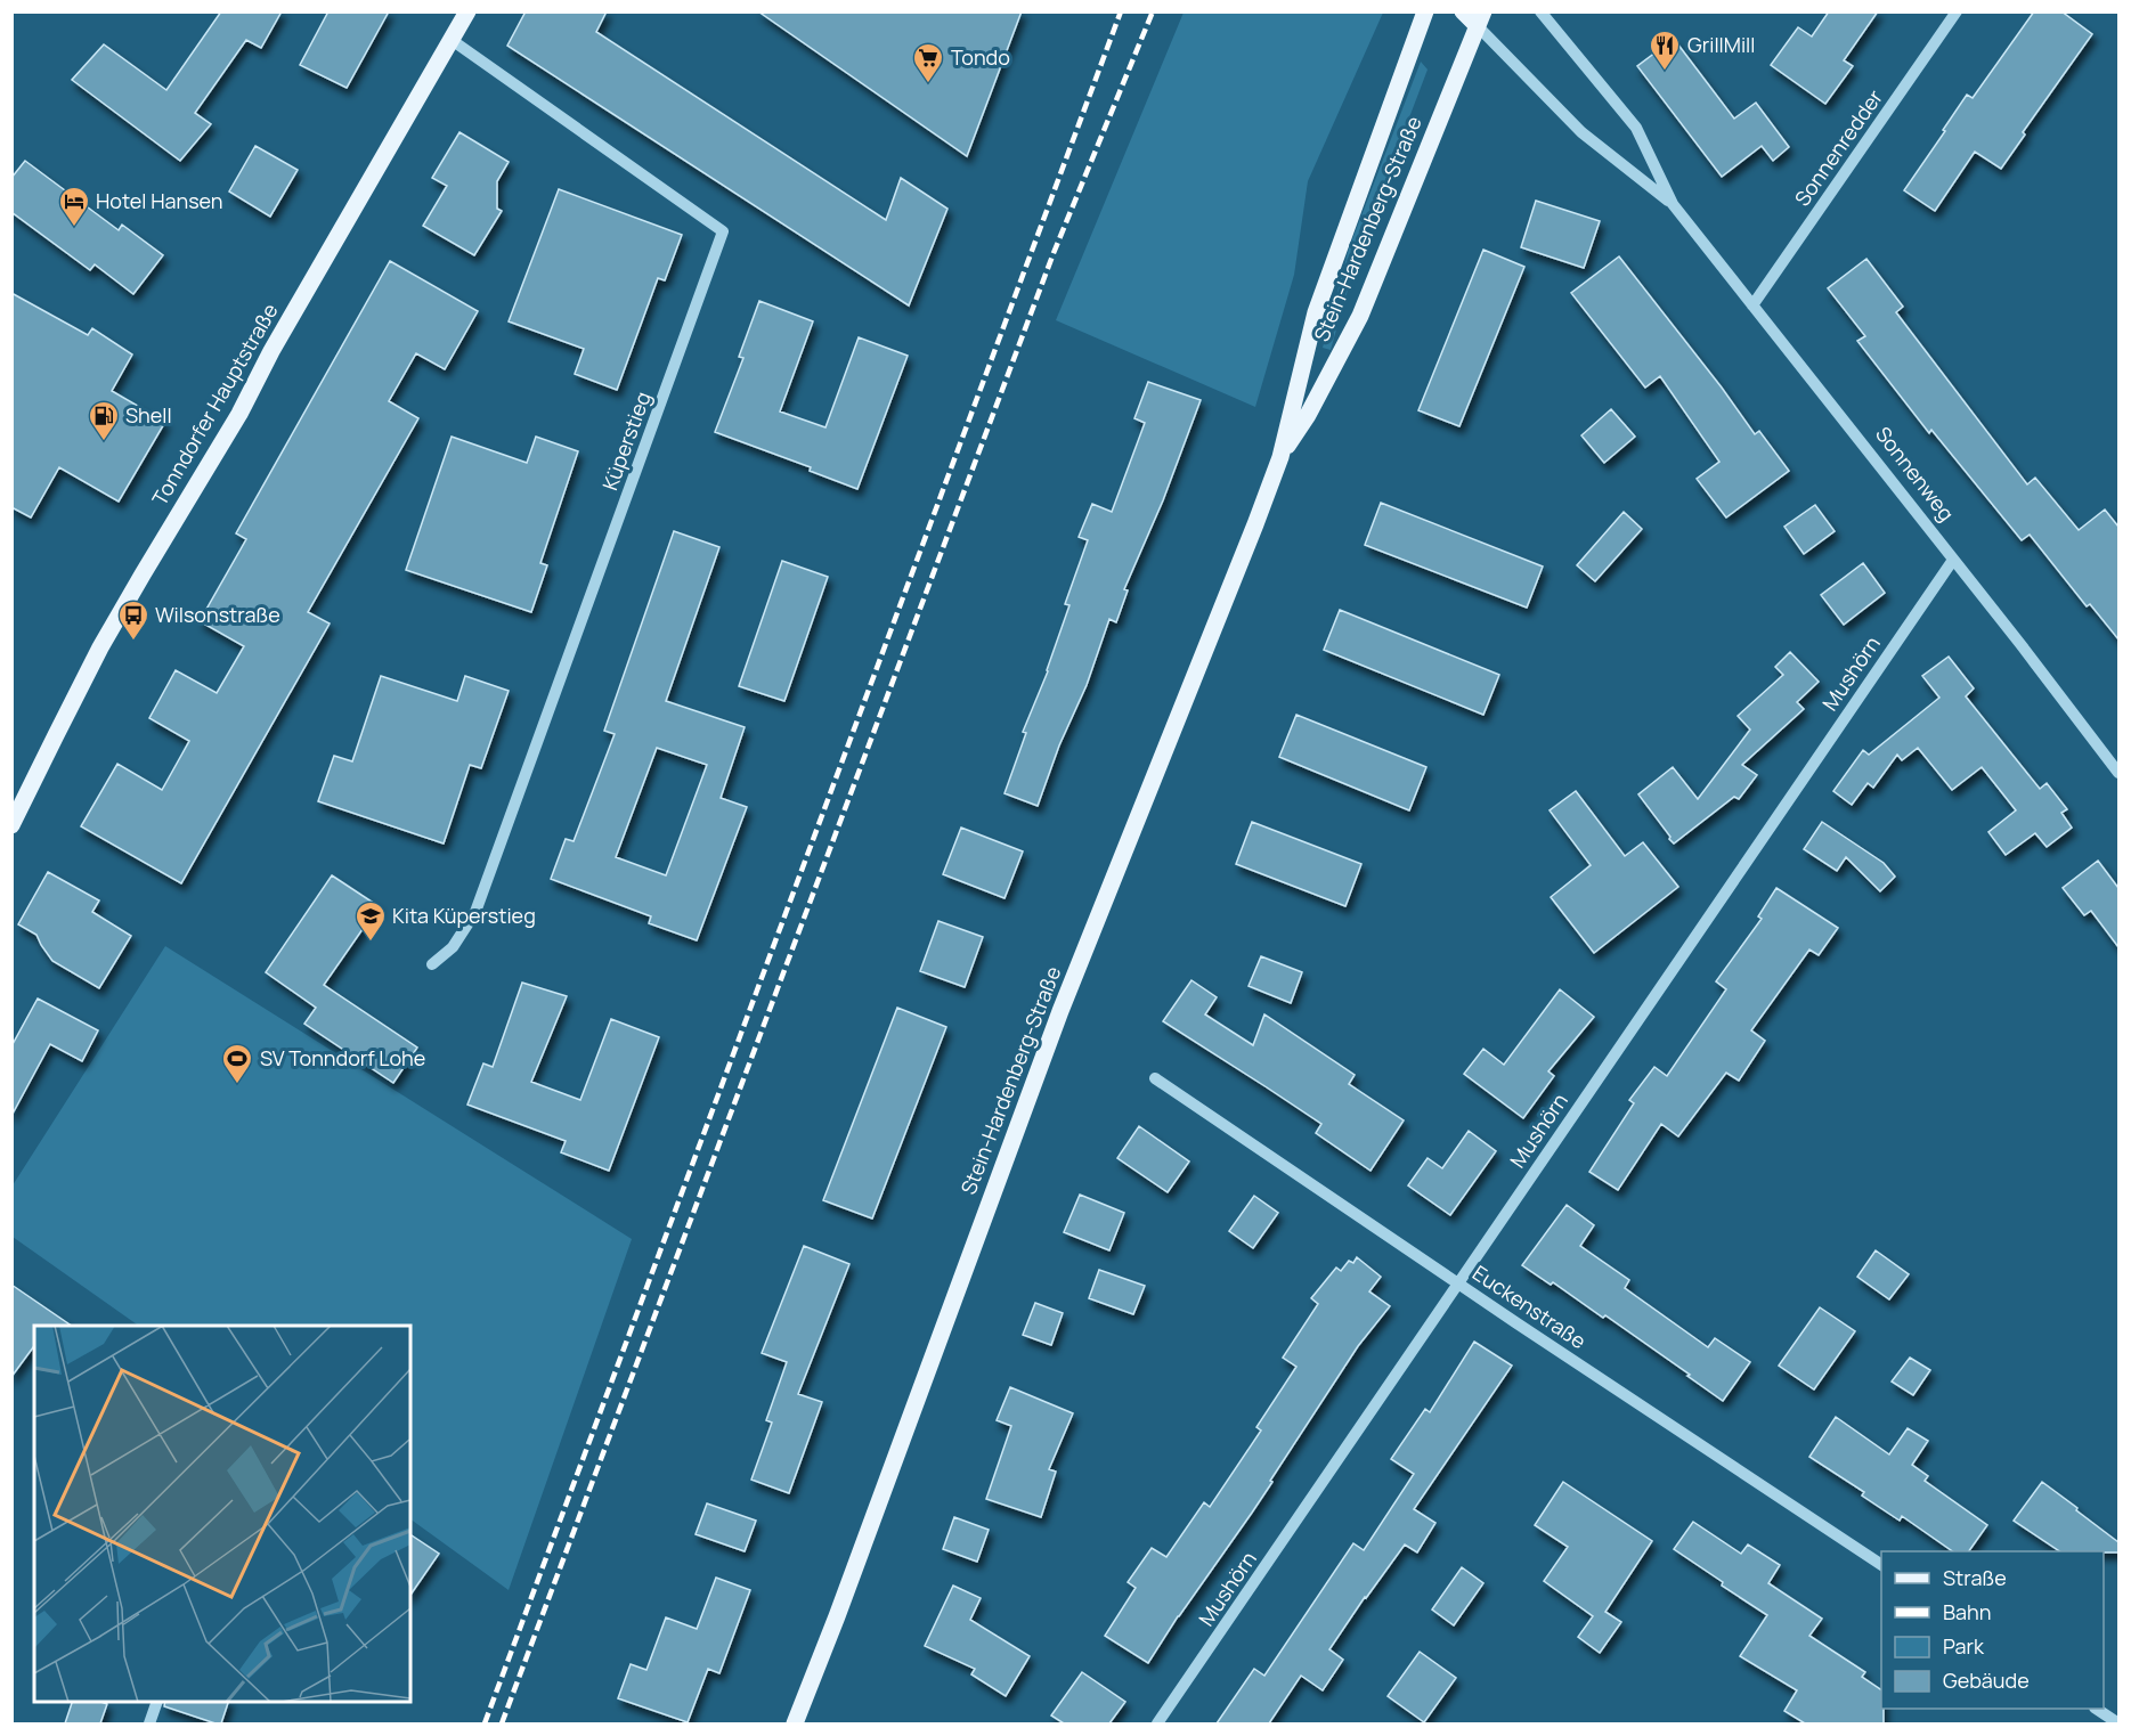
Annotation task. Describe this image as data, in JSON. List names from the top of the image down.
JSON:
{
  "streets": {
    "main road": ["Stein-Hardenberg-Straße", "Tonndorfer Hauptstraße", "Sonnenweg"],
    "street": [
      "Sonnenredder",
      "Küperstieg",
      "Mushörn",
      "Euckenstraße"
    ]
  },
  "crossings": [
    ["Sonnenredder", "Sonnenweg"],
    ["Stein-Hardenberg-Straße", "Sonnenweg"],
    ["Tonndorfer Hauptstraße", "Küperstieg"],
    ["Sonnenweg", "Mushörn"],
    ["Mushörn", "Euckenstraße"]
  ],
  "places": {
    "restaurant": ["GrillMill"],
    "supermarket": ["Tondo"],
    "hotel": ["Hotel Hansen"],
    "fuel station": ["Shell"],
    "bus stop": ["Wilsonstraße"],
    "school or university": ["Kita Küperstieg"],
    "sports": ["SV Tonndorf Lohe"]
  },
  "legend": [
    "Straße",
    "Bahn",
    "Park",
    "Gebäude"
  ]
}
